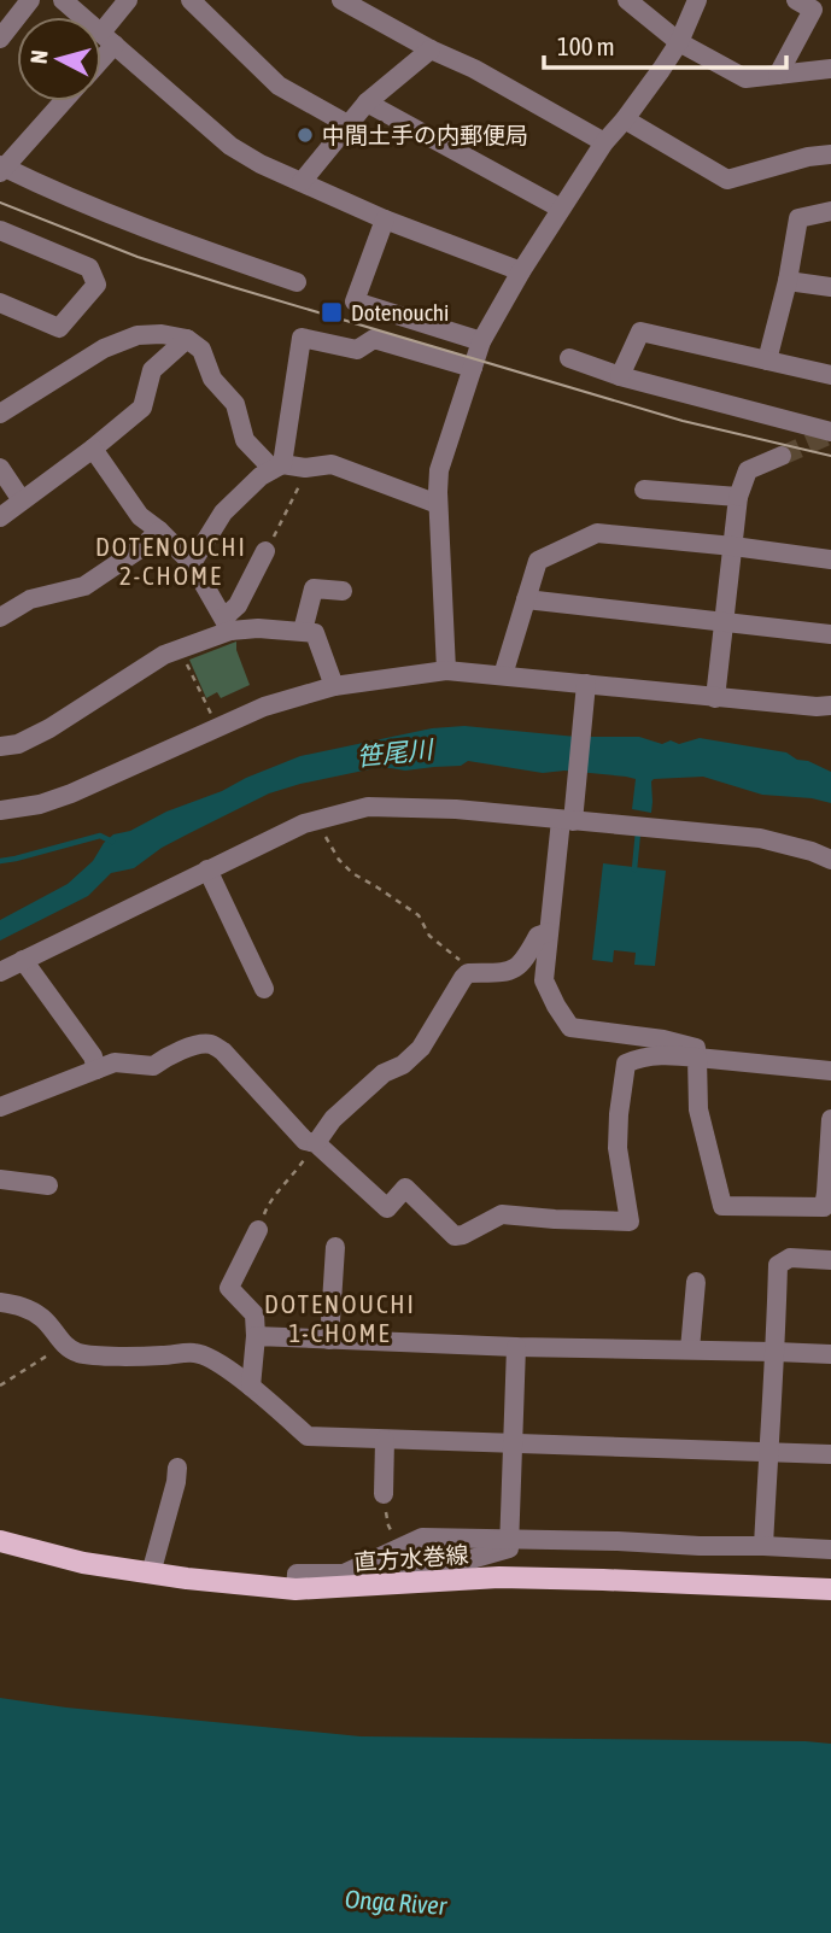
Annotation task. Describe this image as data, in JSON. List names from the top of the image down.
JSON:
{
  "streets": {
    "main road": ["直方水巻線"]
  },
  "districts": ["DOTENOUCHI 2-CHOME", "DOTENOUCHI 1-CHOME"],
  "water": ["笹尾川", "Onga River"],
  "places": {
    "other": ["中間土手の内郵便局"],
    "transit": ["Dotenouchi"]
  },
  "scale_bar": "100 m",
  "north": "left"
}
